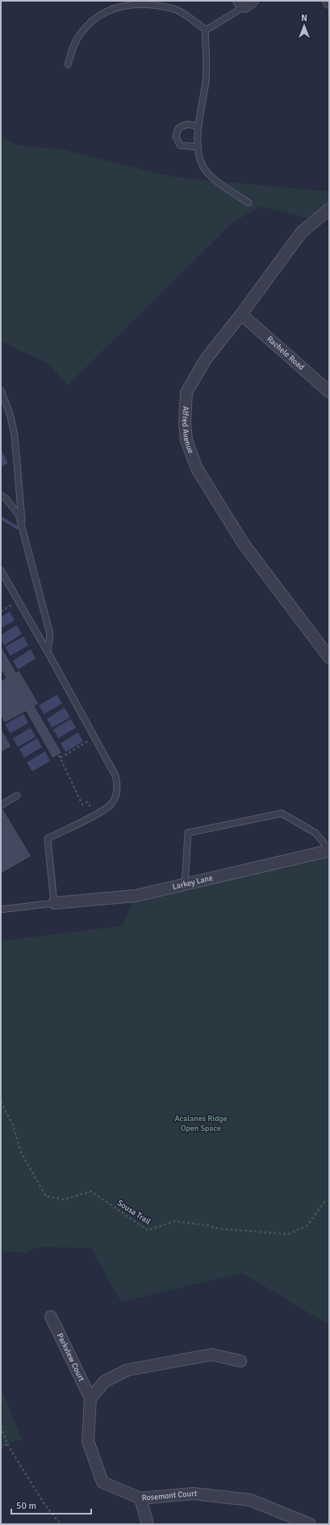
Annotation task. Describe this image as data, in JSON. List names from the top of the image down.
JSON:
{
  "streets": {
    "street": [
      "Rachele Road",
      "Alfred Avenue",
      "Larkey Lane",
      "Parkview Court",
      "Rosemont Court"
    ],
    "path": ["Sousa Trail"]
  },
  "crossings": [
    ["Rachele Road", "Alfred Avenue"],
    ["Parkview Court", "Rosemont Court"]
  ],
  "parks": ["Acalanes Ridge Open Space"],
  "scale_bar": "50 m",
  "north": "top"
}
